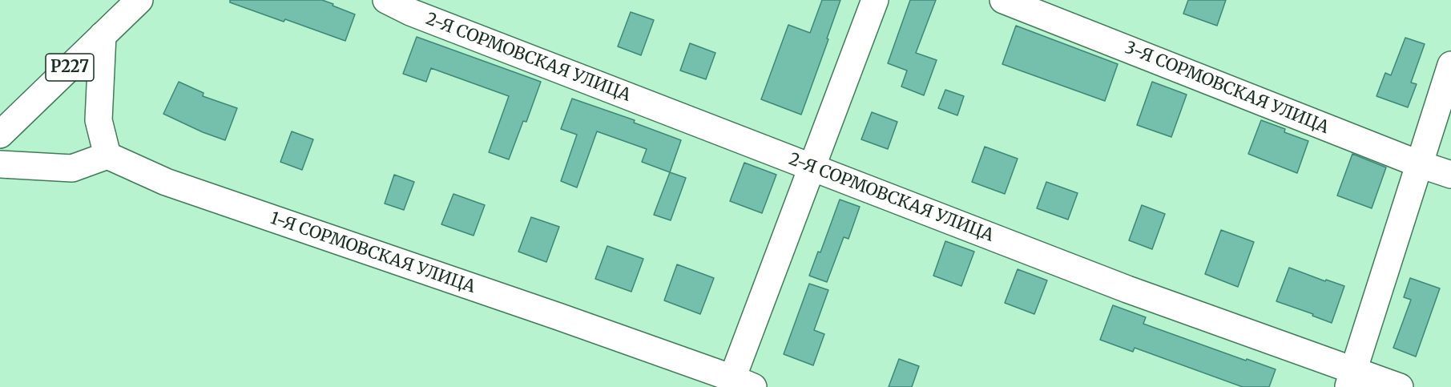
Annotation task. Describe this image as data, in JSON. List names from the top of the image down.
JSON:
{
  "streets": {
    "street": [
      "2-Я СОРМОВСКАЯ УЛИЦА",
      "Р227",
      "3-Я СОРМОВСКАЯ УЛИЦА",
      "1-Я СОРМОВСКАЯ УЛИЦА"
    ]
  }
}
